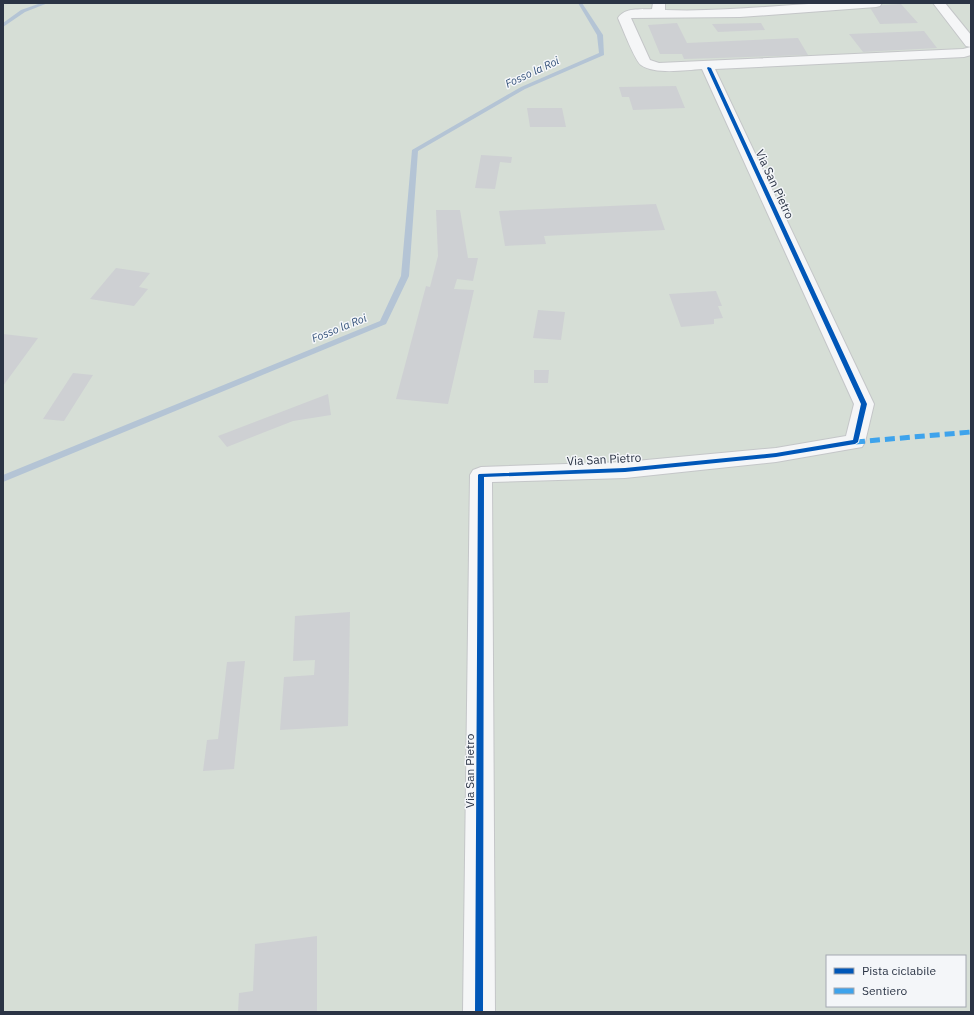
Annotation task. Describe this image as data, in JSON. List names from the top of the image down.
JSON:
{
  "streets": {
    "street": ["Via San Pietro"]
  },
  "water": ["Fosso la Roi"],
  "legend": ["Pista ciclabile", "Sentiero"]
}
